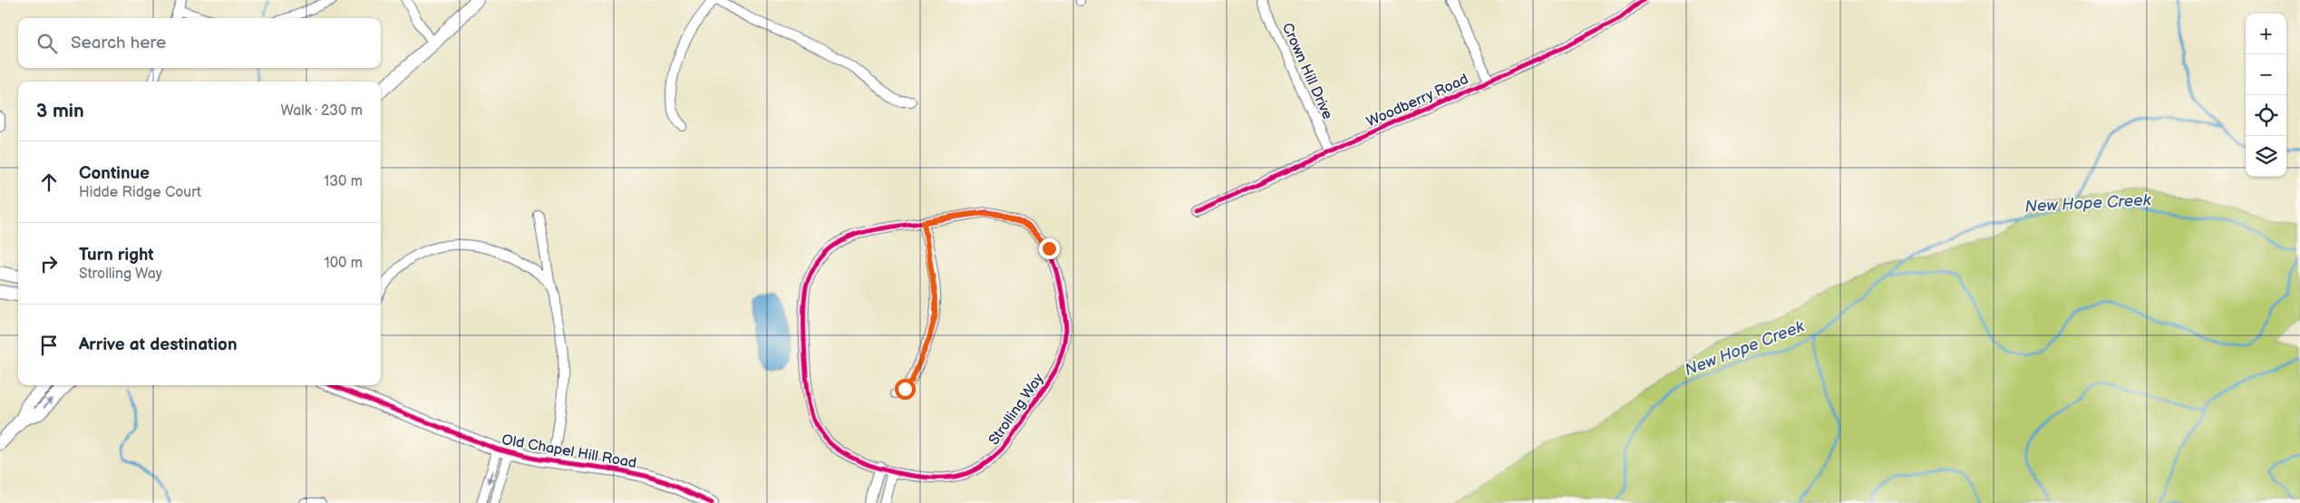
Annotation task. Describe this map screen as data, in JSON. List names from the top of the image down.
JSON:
{
  "streets": {
    "main road": ["Old Chapel Hill Road"],
    "street": ["Crown Hill Drive", "Woodberry Road", "Strolling Way"]
  },
  "crossings": [
    ["Crown Hill Drive", "Woodberry Road"]
  ],
  "water": ["New Hope Creek"],
  "page": {
    "map_buttons": ["+", "−"],
    "search": "Search here",
    "heading": ["3 min", "Walk · 230 m"],
    "list": [
      ["Continue", "Hidde Ridge Court", "130 m"],
      ["Turn right", "Strolling Way", "100 m"],
      "Arrive at destination"
    ]
  }
}
